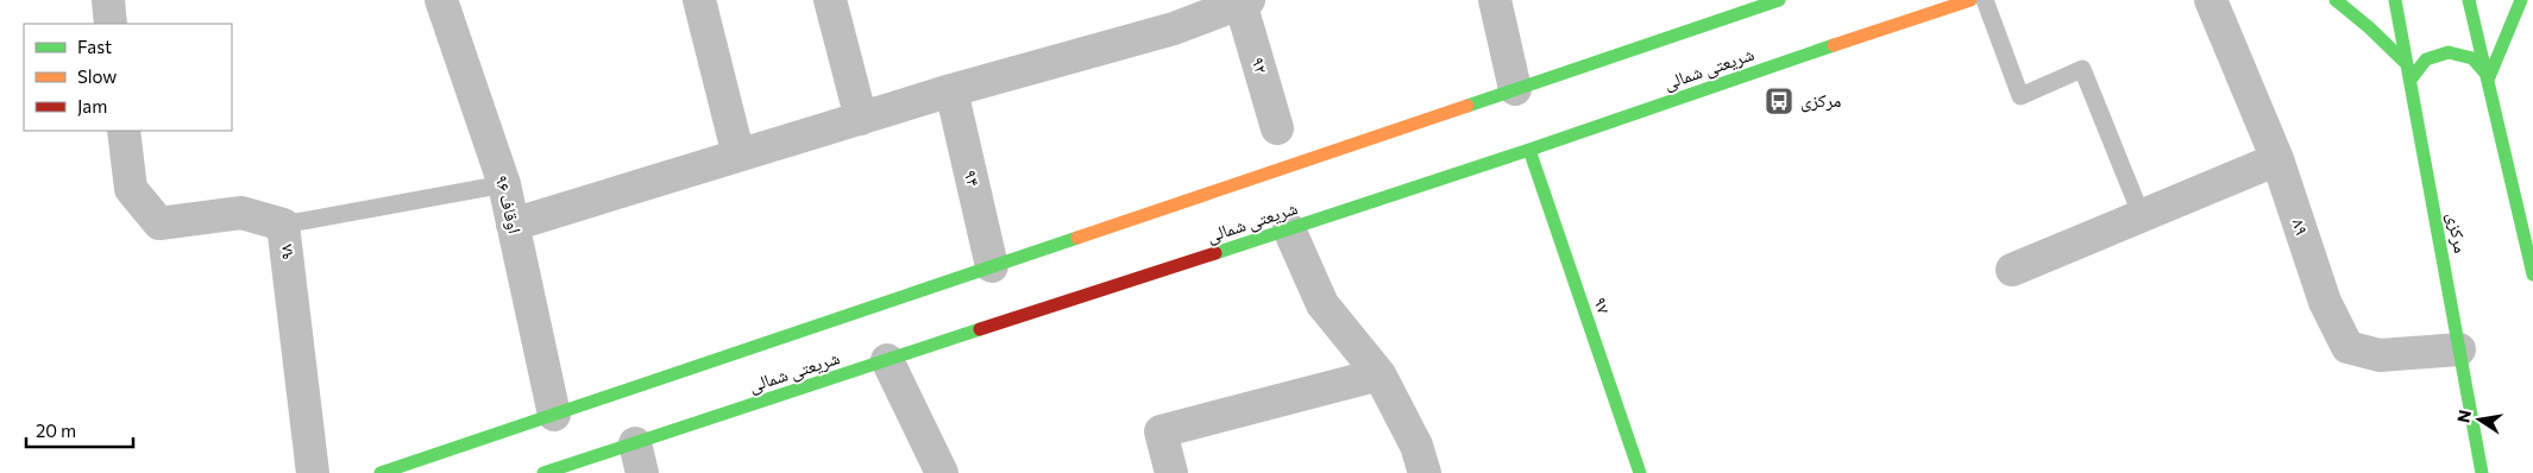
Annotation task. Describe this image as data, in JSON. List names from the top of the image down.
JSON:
{
  "streets": {
    "main road": ["شریعتی شمالی", "مرکزی", "۹۷"],
    "street": [
      "۹۲",
      "۹۴",
      "اوقاف ۹۶",
      "۸۹",
      "۹۸"
    ]
  },
  "crossings": [
    ["شریعتی شمالی", "۹۴"],
    ["شریعتی شمالی", "اوقاف ۹۶"],
    ["شریعتی شمالی", "۹۷"],
    ["۸۹", "مرکزی"]
  ],
  "places": {
    "bus stop": ["مرکزی"]
  },
  "legend": ["Fast", "Slow", "Jam"],
  "scale_bar": "20 m",
  "north": "left"
}
